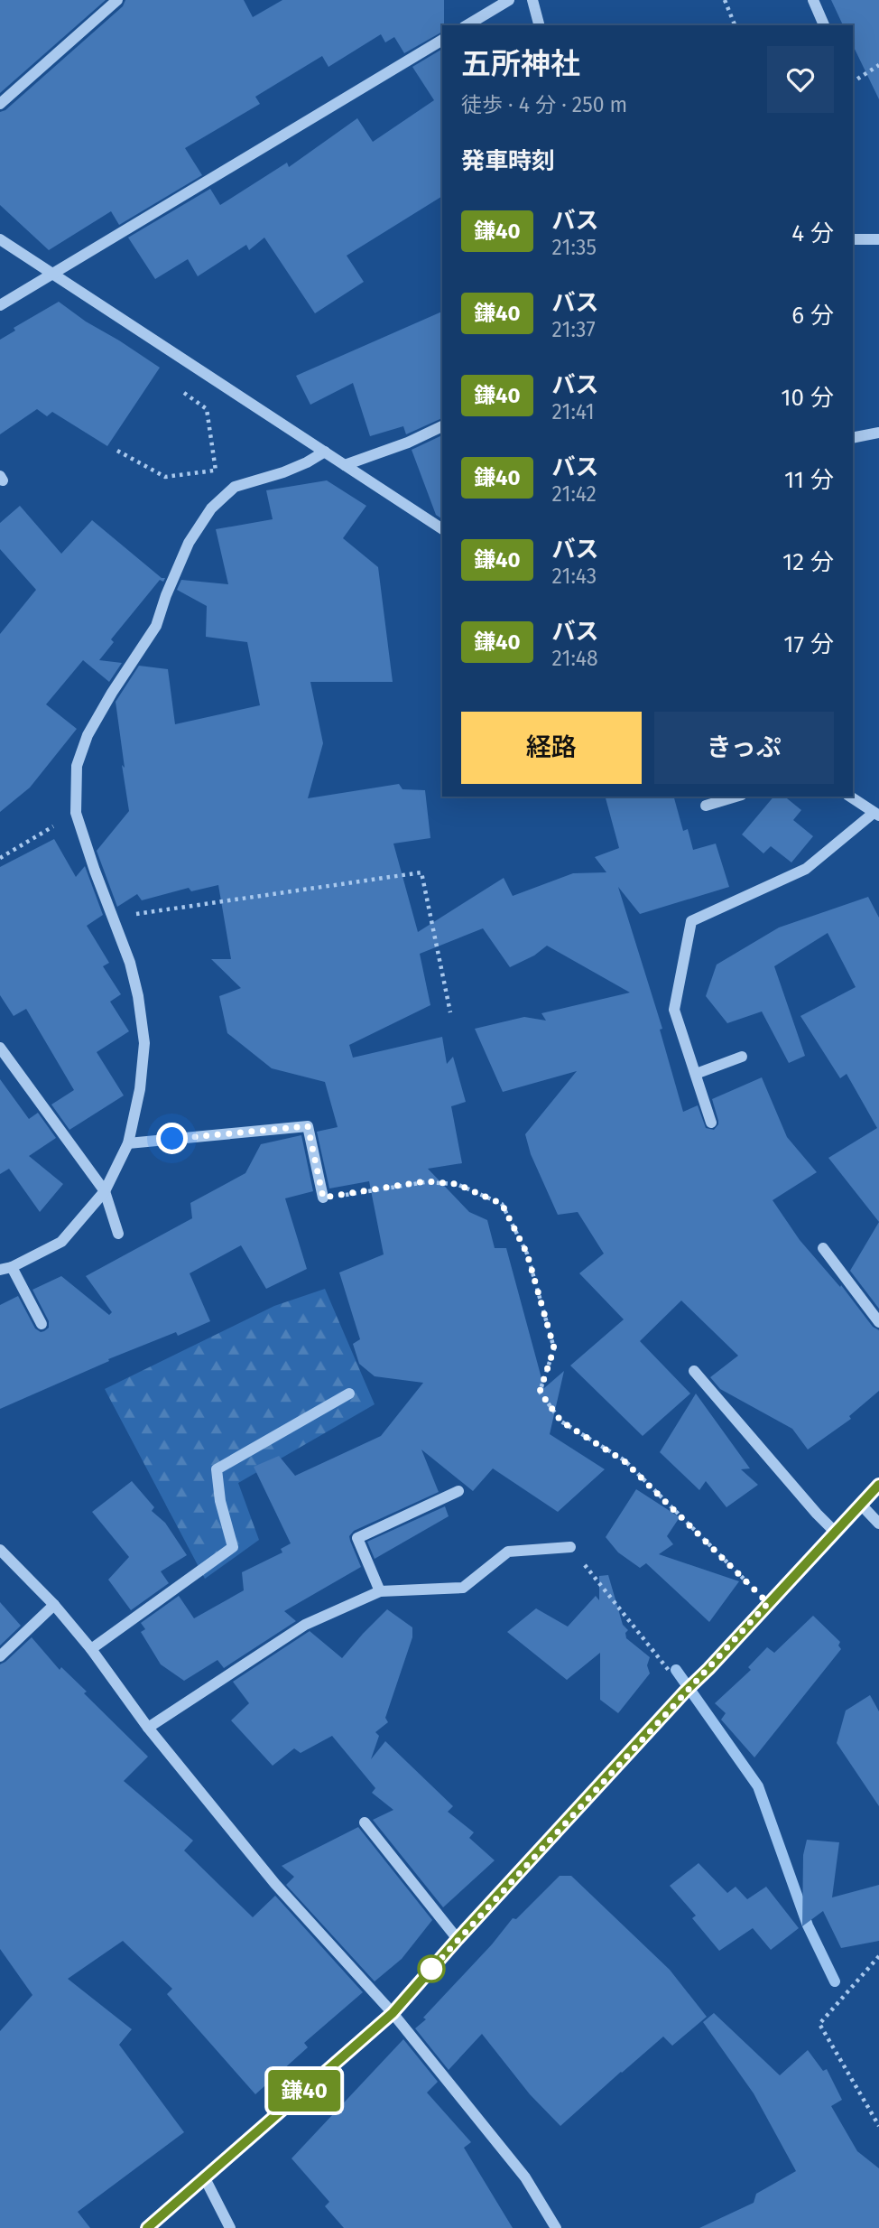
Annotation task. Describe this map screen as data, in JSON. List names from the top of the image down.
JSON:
{
  "lines": ["bus line 鎌40"],
  "page": {
    "on_map": "鎌40",
    "heading": [
      ["五所神社", "徒歩 · 4 分 · 250 m"],
      "発車時刻"
    ],
    "list": [
      {
        "mark": "鎌40",
        "name": "バス",
        "note": "21:35",
        "value": "4 分"
      },
      {
        "mark": "鎌40",
        "name": "バス",
        "note": "21:37",
        "value": "6 分"
      },
      {
        "mark": "鎌40",
        "name": "バス",
        "note": "21:41",
        "value": "10 分"
      },
      {
        "mark": "鎌40",
        "name": "バス",
        "note": "21:42",
        "value": "11 分"
      },
      {
        "mark": "鎌40",
        "name": "バス",
        "note": "21:43",
        "value": "12 分"
      },
      {
        "mark": "鎌40",
        "name": "バス",
        "note": "21:48",
        "value": "17 分"
      }
    ],
    "buttons": ["経路", "きっぷ"]
  }
}
